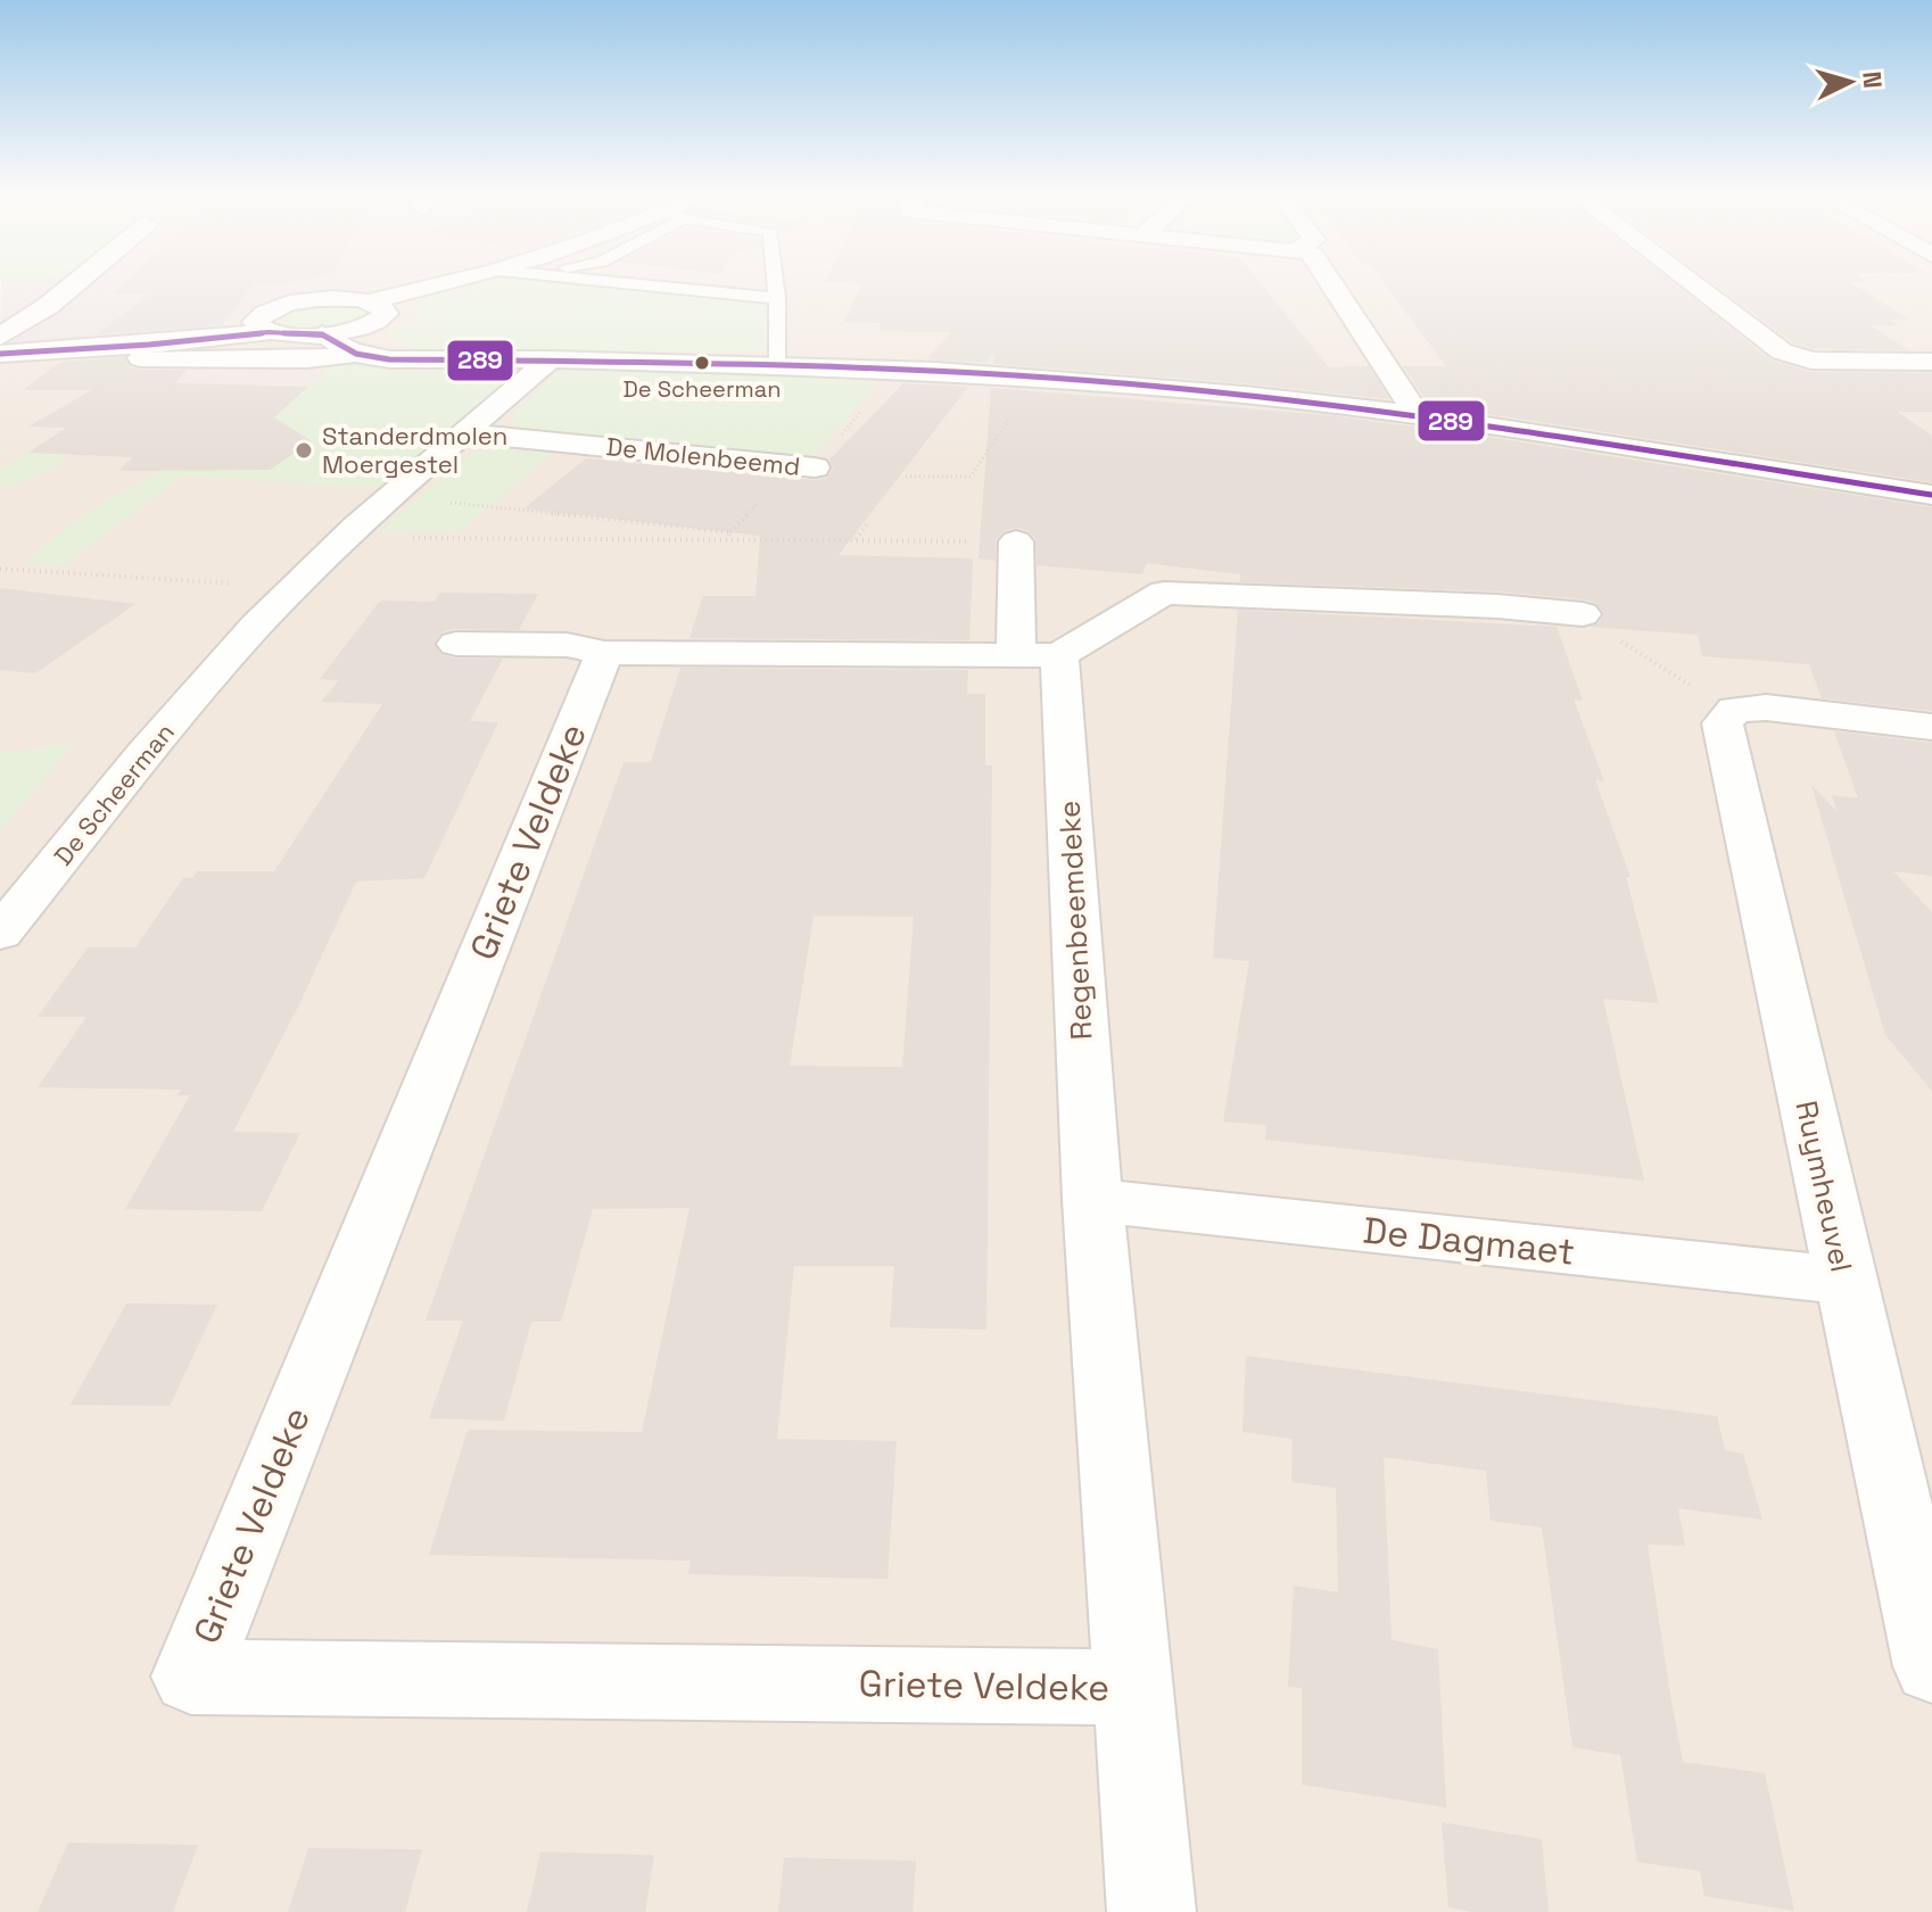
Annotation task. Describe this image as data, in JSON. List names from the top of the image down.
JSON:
{
  "streets": {
    "street": [
      "De Molenbeemd",
      "De Scheerman",
      "Griete Veldeke",
      "Regenbeemdeke",
      "Ruymheuvel",
      "De Dagmaet"
    ]
  },
  "crossings": [
    ["De Molenbeemd", "De Scheerman"],
    ["Griete Veldeke", "Regenbeemdeke"],
    ["Regenbeemdeke", "De Dagmaet"],
    ["Ruymheuvel", "De Dagmaet"]
  ],
  "places": ["De Scheerman", "Standerdmolen Moergestel"],
  "lines": ["transit line 289"],
  "north": "right"
}
